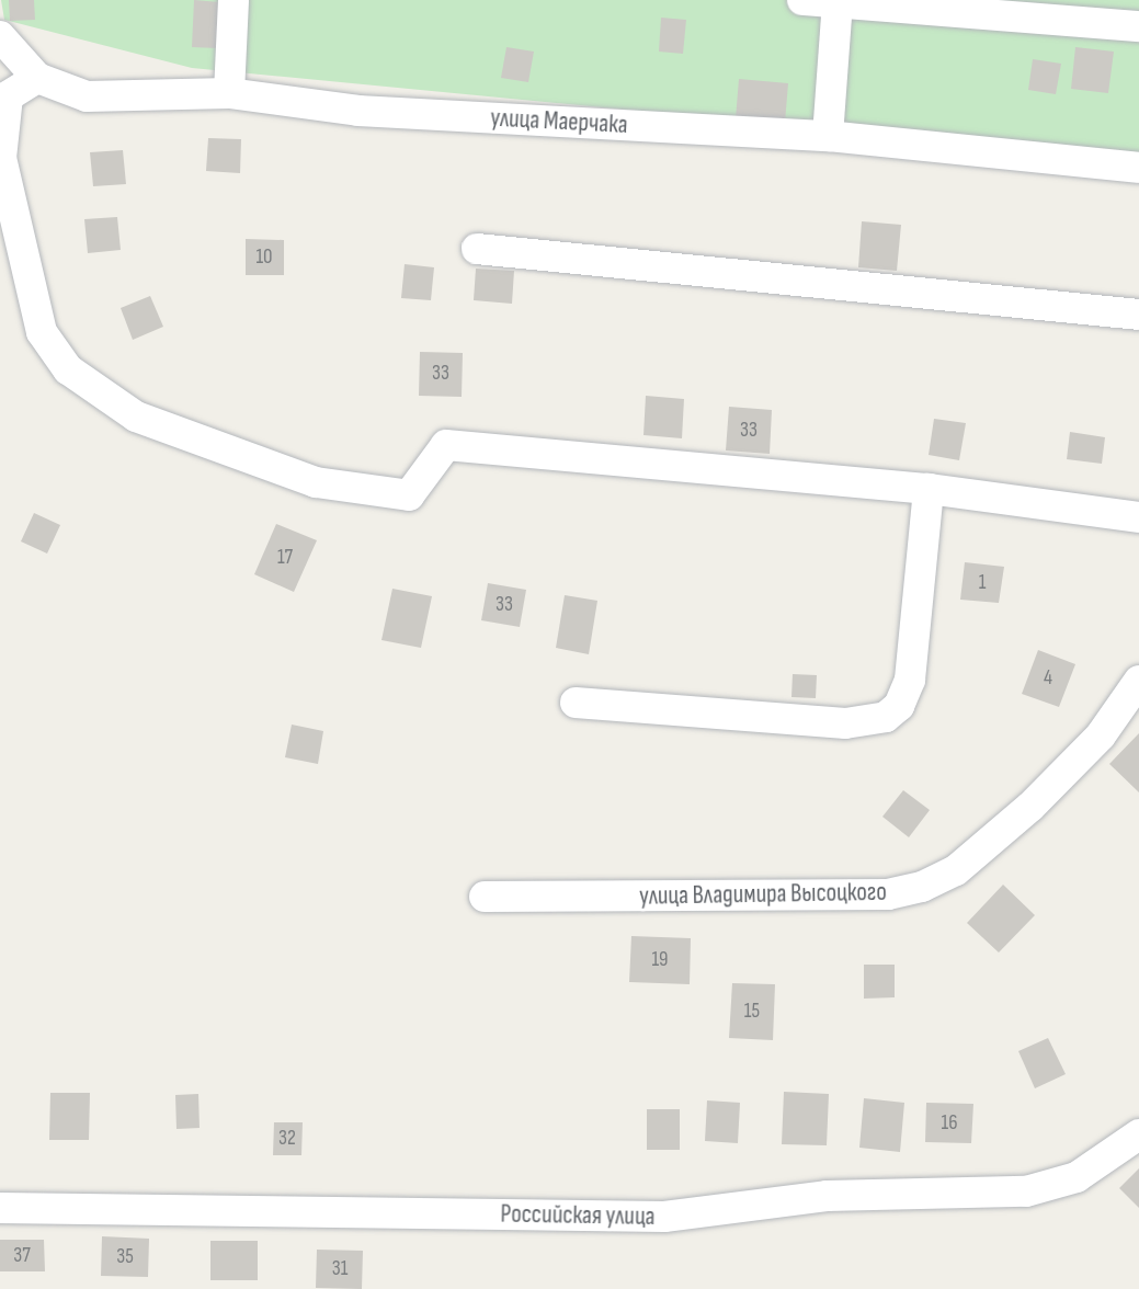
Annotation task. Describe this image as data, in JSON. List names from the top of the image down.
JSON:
{
  "streets": {
    "street": ["улица Маерчака", "улица Владимира Высоцкого", "Российская улица"]
  },
  "house_numbers": [
    "10",
    "33",
    "33",
    "17",
    "1",
    "33",
    "4",
    "19",
    "15",
    "16",
    "32",
    "37",
    "35",
    "31"
  ]
}
